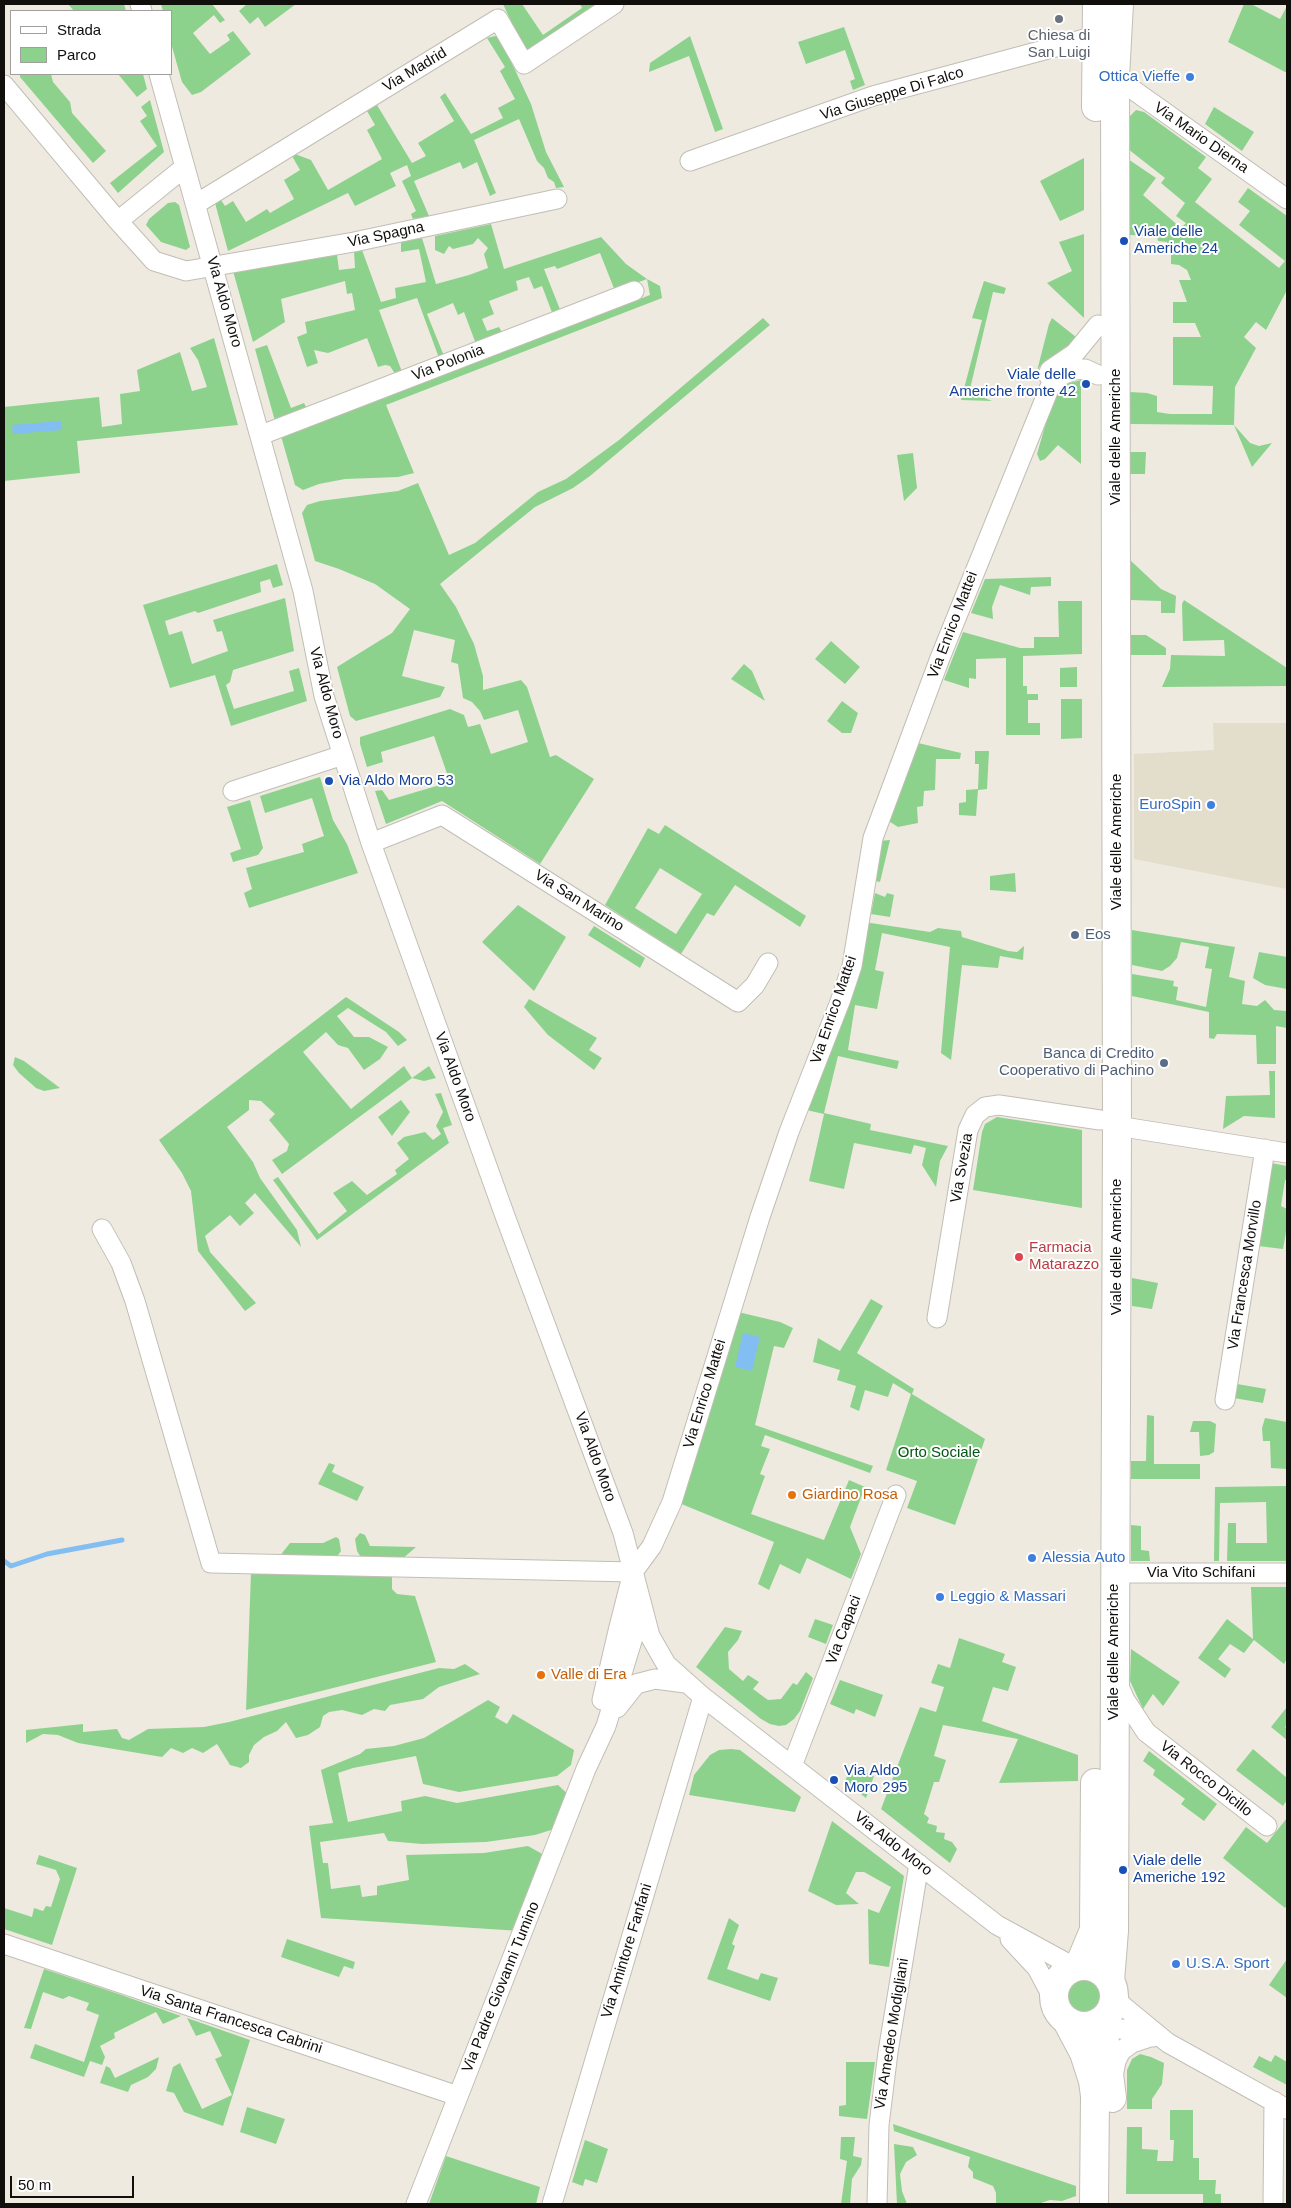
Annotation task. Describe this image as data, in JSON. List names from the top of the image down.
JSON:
{
  "streets": {
    "main road": ["Viale delle Americhe"],
    "street": [
      "Via Madrid",
      "Via Giuseppe Di Falco",
      "Via Mario Dierna",
      "Via Spagna",
      "Via Aldo Moro",
      "Via Polonia",
      "Via Enrico Mattei",
      "Via San Marino",
      "Via Svezia",
      "Via Francesca Morvillo",
      "Via Vito Schifani",
      "Via Capaci",
      "Via Rocco Dicillo",
      "Via Amintore Fanfani",
      "Via Padre Giovanni Tumino",
      "Via Santa Francesca Cabrini",
      "Via Amedeo Modigliani"
    ]
  },
  "crossings": [
    ["Via Madrid", "Via Aldo Moro"],
    ["Via Giuseppe Di Falco", "Viale delle Americhe"],
    ["Via Mario Dierna", "Viale delle Americhe"],
    ["Via Spagna", "Via Aldo Moro"],
    ["Via Aldo Moro", "Via Polonia"],
    ["Via Aldo Moro", "Via Enrico Mattei"],
    ["Via Aldo Moro", "Via San Marino"],
    ["Via Aldo Moro", "Via Capaci"],
    ["Via Aldo Moro", "Via Amintore Fanfani"],
    ["Via Aldo Moro", "Via Amedeo Modigliani"],
    ["Viale delle Americhe", "Via Enrico Mattei"],
    ["Viale delle Americhe", "Via Svezia"],
    ["Viale delle Americhe", "Via Vito Schifani"],
    ["Viale delle Americhe", "Via Rocco Dicillo"],
    ["Via Svezia", "Via Francesca Morvillo"],
    ["Via Padre Giovanni Tumino", "Via Santa Francesca Cabrini"]
  ],
  "parks": ["Orto Sociale"],
  "places": [
    "Chiesa di San Luigi",
    "Ottica Vieffe",
    "Viale delle Americhe 24",
    "Viale delle Americhe fronte 42",
    "Via Aldo Moro 53",
    "EuroSpin",
    "Eos",
    "Banca di Credito Cooperativo di Pachino",
    "Farmacia Matarazzo",
    "Giardino Rosa",
    "Alessia Auto",
    "Leggio & Massari",
    "Valle di Era",
    "Via Aldo Moro 295",
    "Viale delle Americhe 192",
    "U.S.A. Sport"
  ],
  "legend": ["Strada", "Parco"],
  "scale_bar": "50 m"
}
